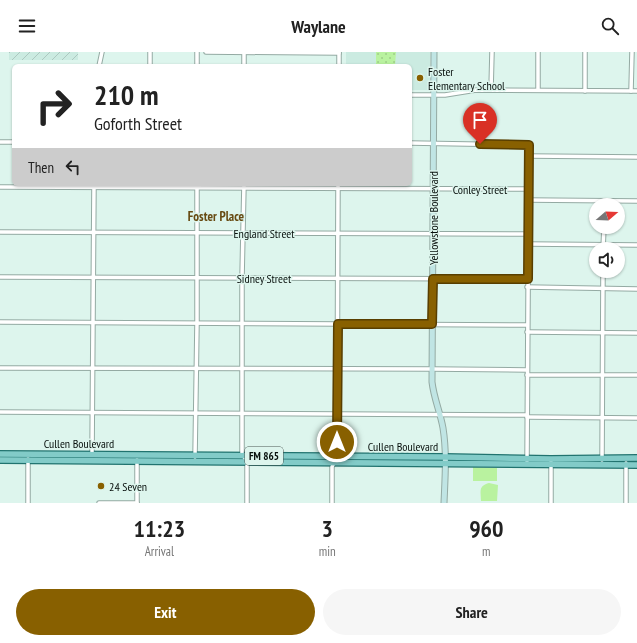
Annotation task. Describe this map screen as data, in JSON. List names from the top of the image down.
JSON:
{
  "streets": {
    "main road": ["Cullen Boulevard", "FM 865"],
    "street": [
      "Conley Street",
      "Yellowstone Boulevard",
      "England Street",
      "Sidney Street"
    ]
  },
  "crossings": [
    ["Conley Street", "Yellowstone Boulevard"],
    ["Yellowstone Boulevard", "England Street"],
    ["Yellowstone Boulevard", "Sidney Street"],
    ["Yellowstone Boulevard", "Cullen Boulevard"]
  ],
  "districts": ["Foster Place"],
  "places": ["Foster Elementary School", "24 Seven"],
  "north": "right",
  "page": {
    "header": "Waylane",
    "turn": ["210 m", "Goforth Street"],
    "then": "Then",
    "eta": [
      "11:23",
      "Arrival",
      "3",
      "min",
      "960",
      "m"
    ],
    "buttons": ["Exit", "Share"]
  }
}
